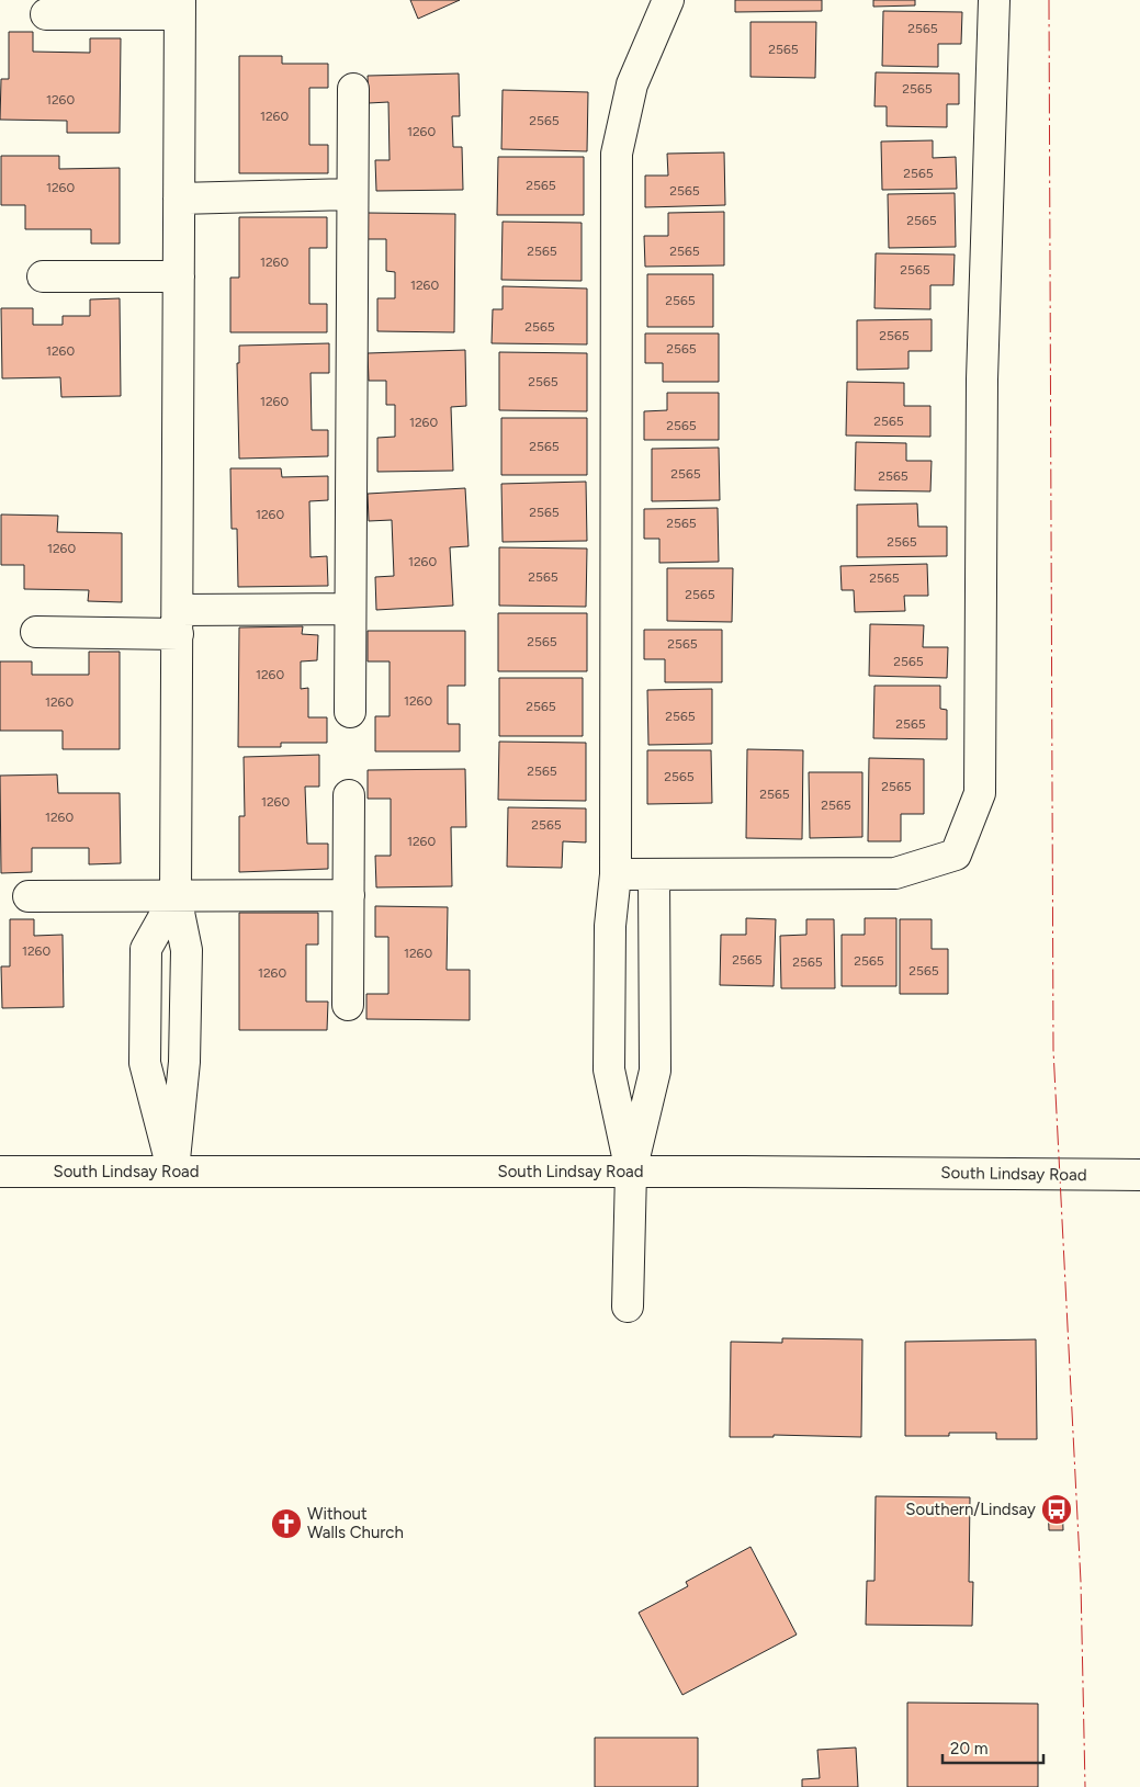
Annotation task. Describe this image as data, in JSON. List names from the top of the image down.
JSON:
{
  "streets": {
    "street": ["South Lindsay Road"]
  },
  "places": {
    "bus stop": ["Southern/Lindsay"],
    "church": ["Without Walls Church"]
  },
  "house_numbers": [
    "2565",
    "2565",
    "2565",
    "1260",
    "1260",
    "2565",
    "1260",
    "2565",
    "2565",
    "1260",
    "2565",
    "2565",
    "2565",
    "2565",
    "1260",
    "2565",
    "1260",
    "2565",
    "2565",
    "2565",
    "2565",
    "1260",
    "2565",
    "1260",
    "2565",
    "1260",
    "2565",
    "2565",
    "2565",
    "2565",
    "2565",
    "1260",
    "2565",
    "2565",
    "1260",
    "1260",
    "2565",
    "2565",
    "2565",
    "2565",
    "2565",
    "2565",
    "1260",
    "1260",
    "1260",
    "2565",
    "2565",
    "2565",
    "2565",
    "2565",
    "2565",
    "2565",
    "1260",
    "2565",
    "1260",
    "2565",
    "1260",
    "1260",
    "1260",
    "2565",
    "2565",
    "2565",
    "2565",
    "1260"
  ],
  "scale_bar": "20 m"
}
